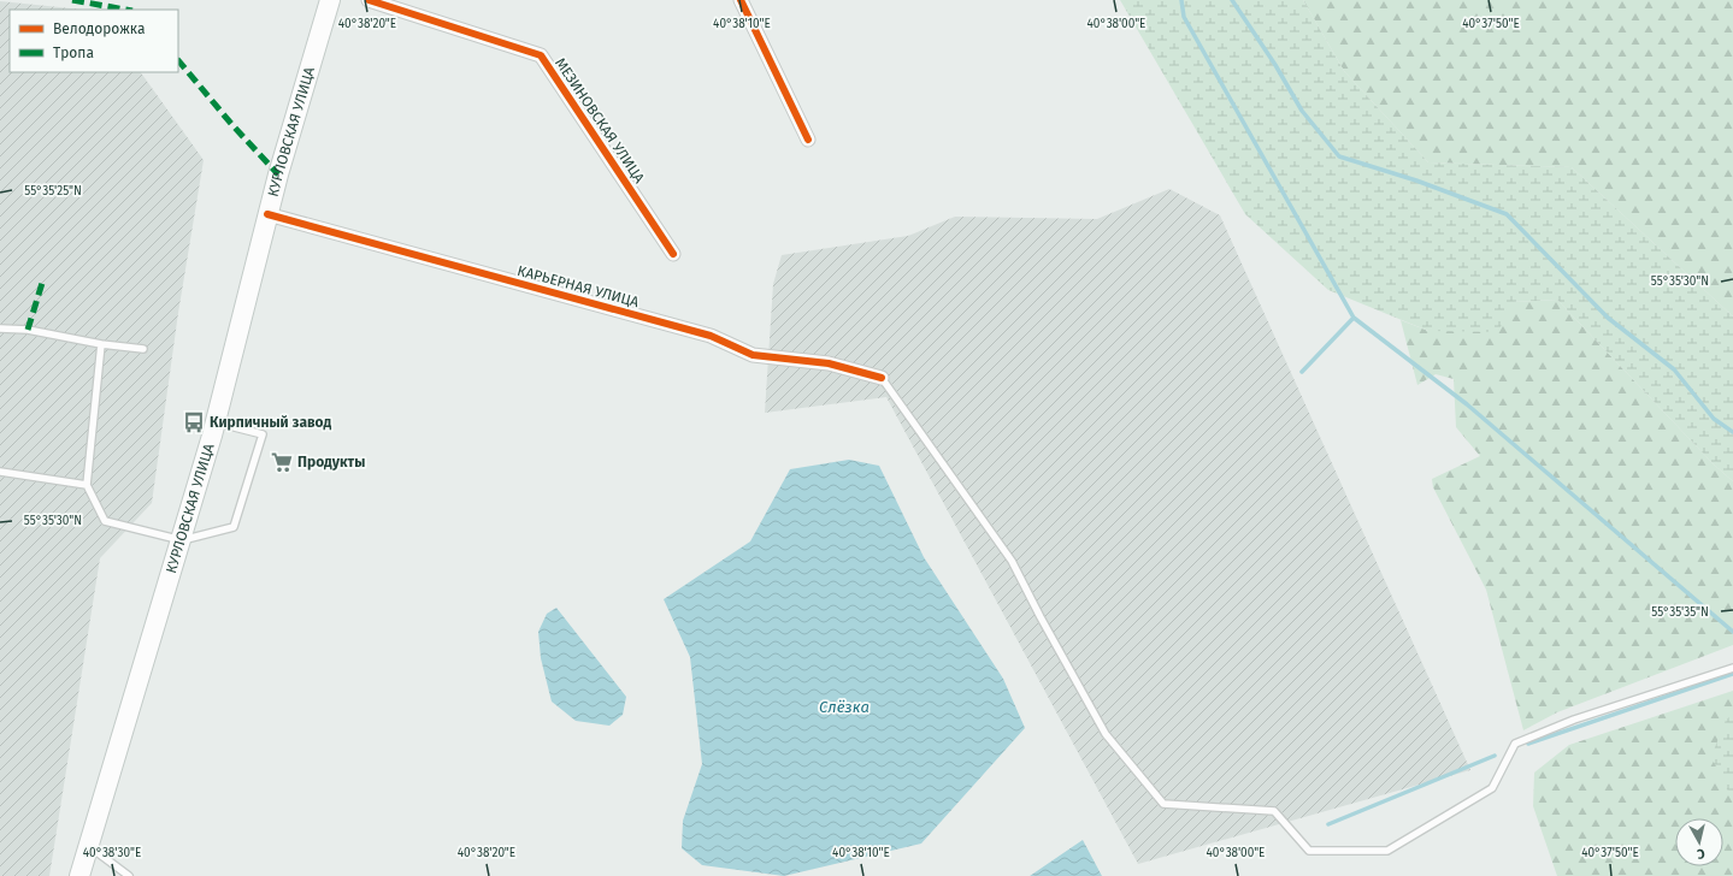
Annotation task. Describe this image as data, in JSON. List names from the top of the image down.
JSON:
{
  "streets": {
    "main road": ["КУРЛОВСКАЯ УЛИЦА"],
    "street": ["МЕЗИНОВСКАЯ УЛИЦА", "КАРЬЕРНАЯ УЛИЦА"]
  },
  "crossings": [
    ["КУРЛОВСКАЯ УЛИЦА", "КАРЬЕРНАЯ УЛИЦА"]
  ],
  "water": ["Слёзка"],
  "places": {
    "bus stop": ["Кирпичный завод"],
    "supermarket": ["Продукты"]
  },
  "legend": ["Велодорожка", "Тропа"],
  "north": "bottom",
  "coordinates": [
    "40°38'20\"E",
    "40°38'10\"E",
    "40°38'00\"E",
    "40°37'50\"E",
    "55°35'25\"N",
    "55°35'30\"N",
    "55°35'35\"N",
    "40°38'30\"E"
  ]
}
